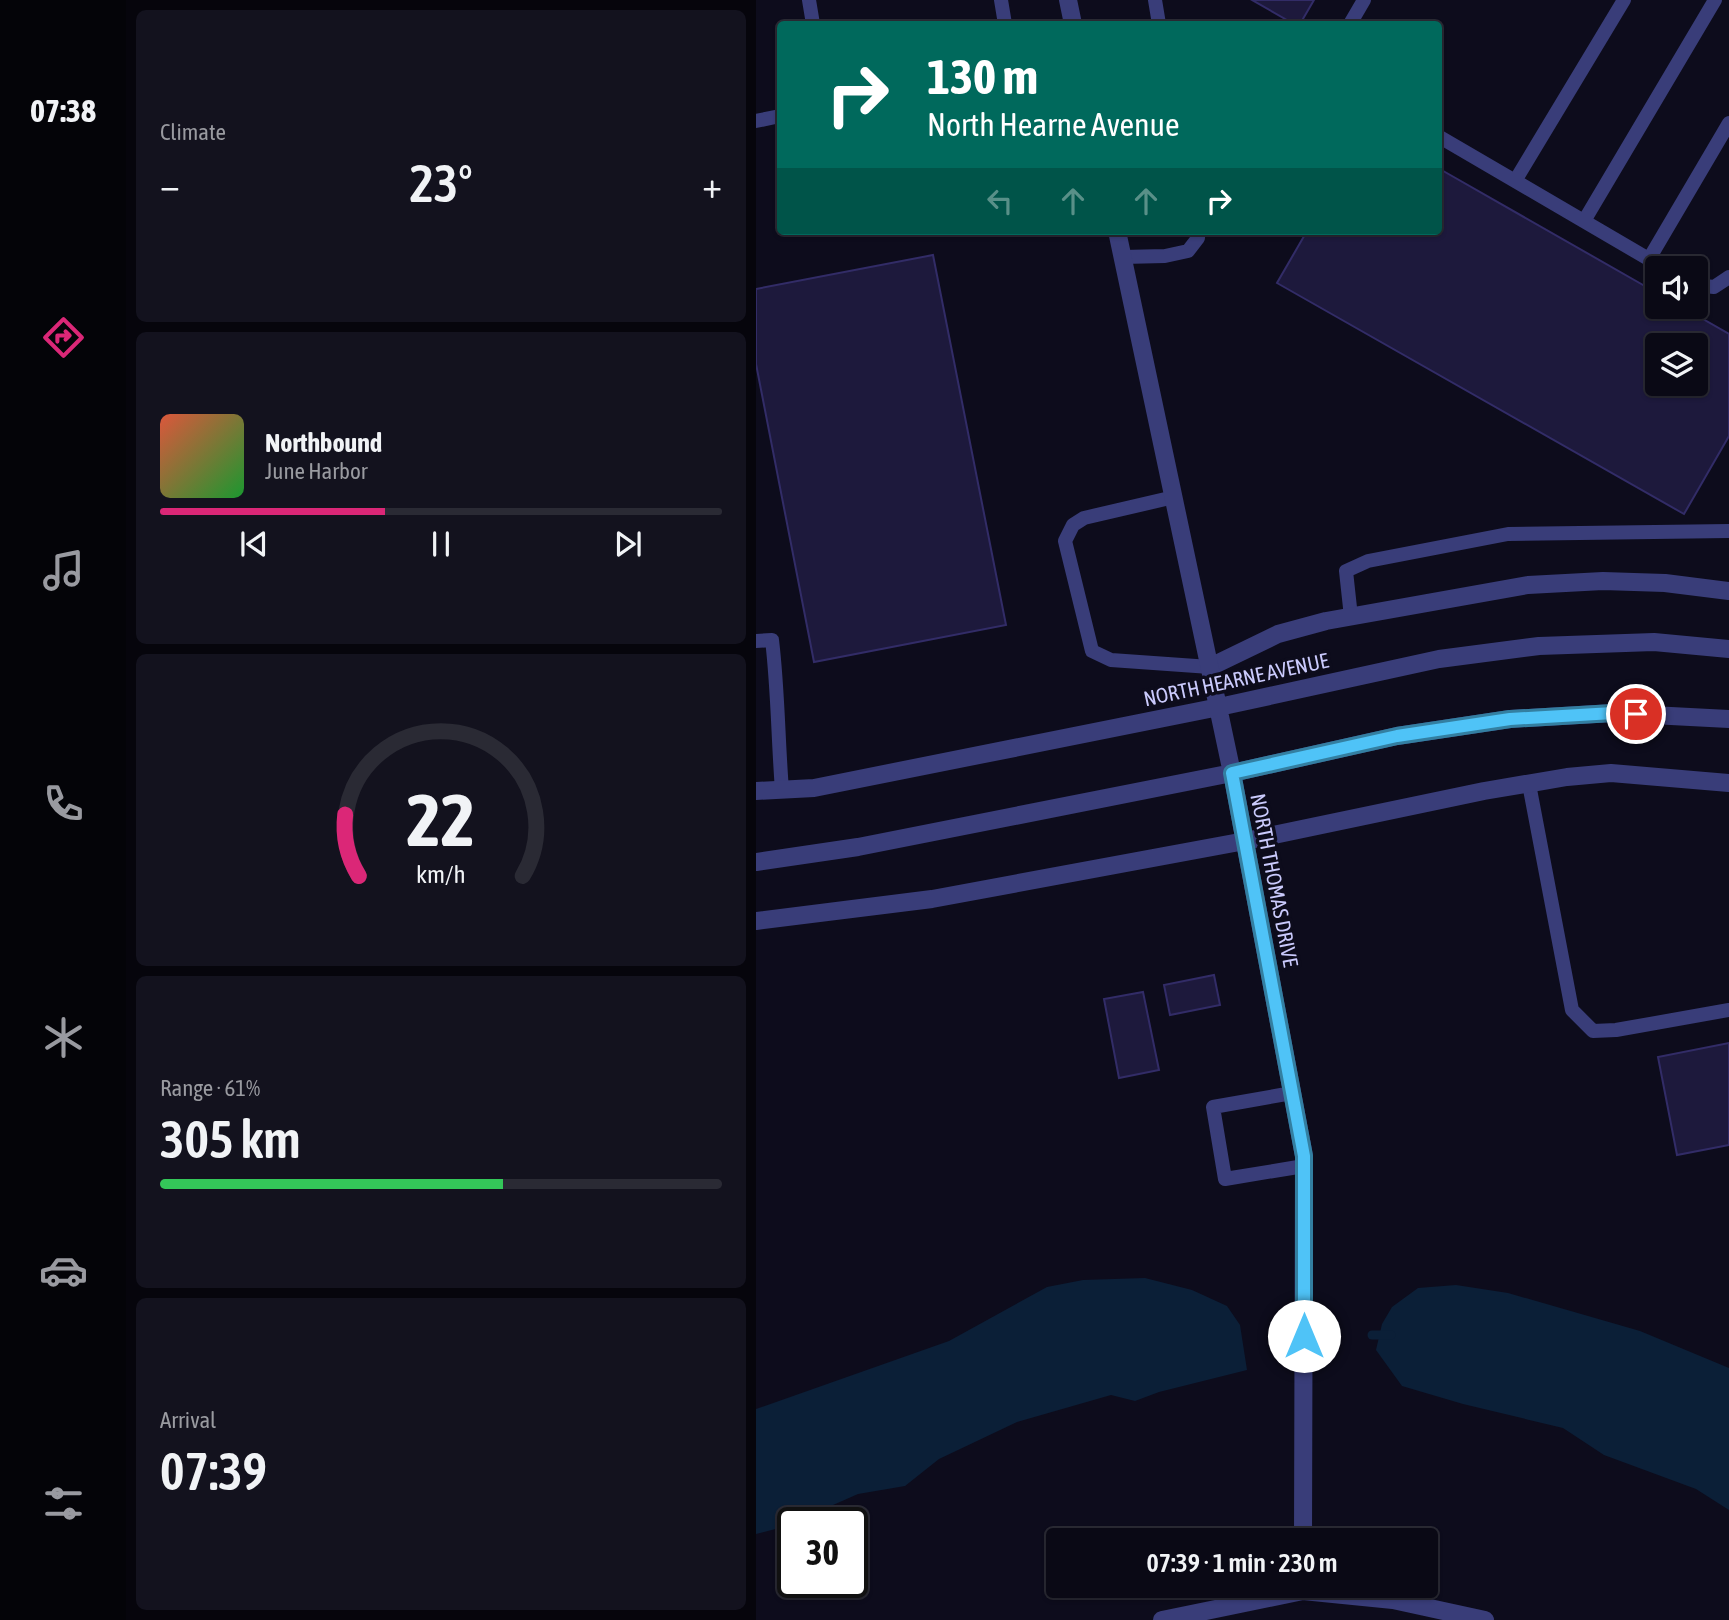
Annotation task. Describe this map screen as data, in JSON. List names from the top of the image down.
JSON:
{
  "streets": {
    "street": ["NORTH HEARNE AVENUE", "NORTH THOMAS DRIVE"]
  },
  "crossings": [
    ["NORTH HEARNE AVENUE", "NORTH THOMAS DRIVE"]
  ],
  "page": {
    "tabs": "07:38",
    "tile": [
      "Climate",
      ["Range · 61%", "305 km"],
      ["Arrival", "07:39"]
    ],
    "turn": ["130 m", "North Hearne Avenue"],
    "heat": ["−", "23°", "+"],
    "song": ["Northbound", "June Harbor"],
    "limit": "30",
    "trip": "07:39 · 1 min · 230 m",
    "gauge": ["22", "km/h"]
  }
}
